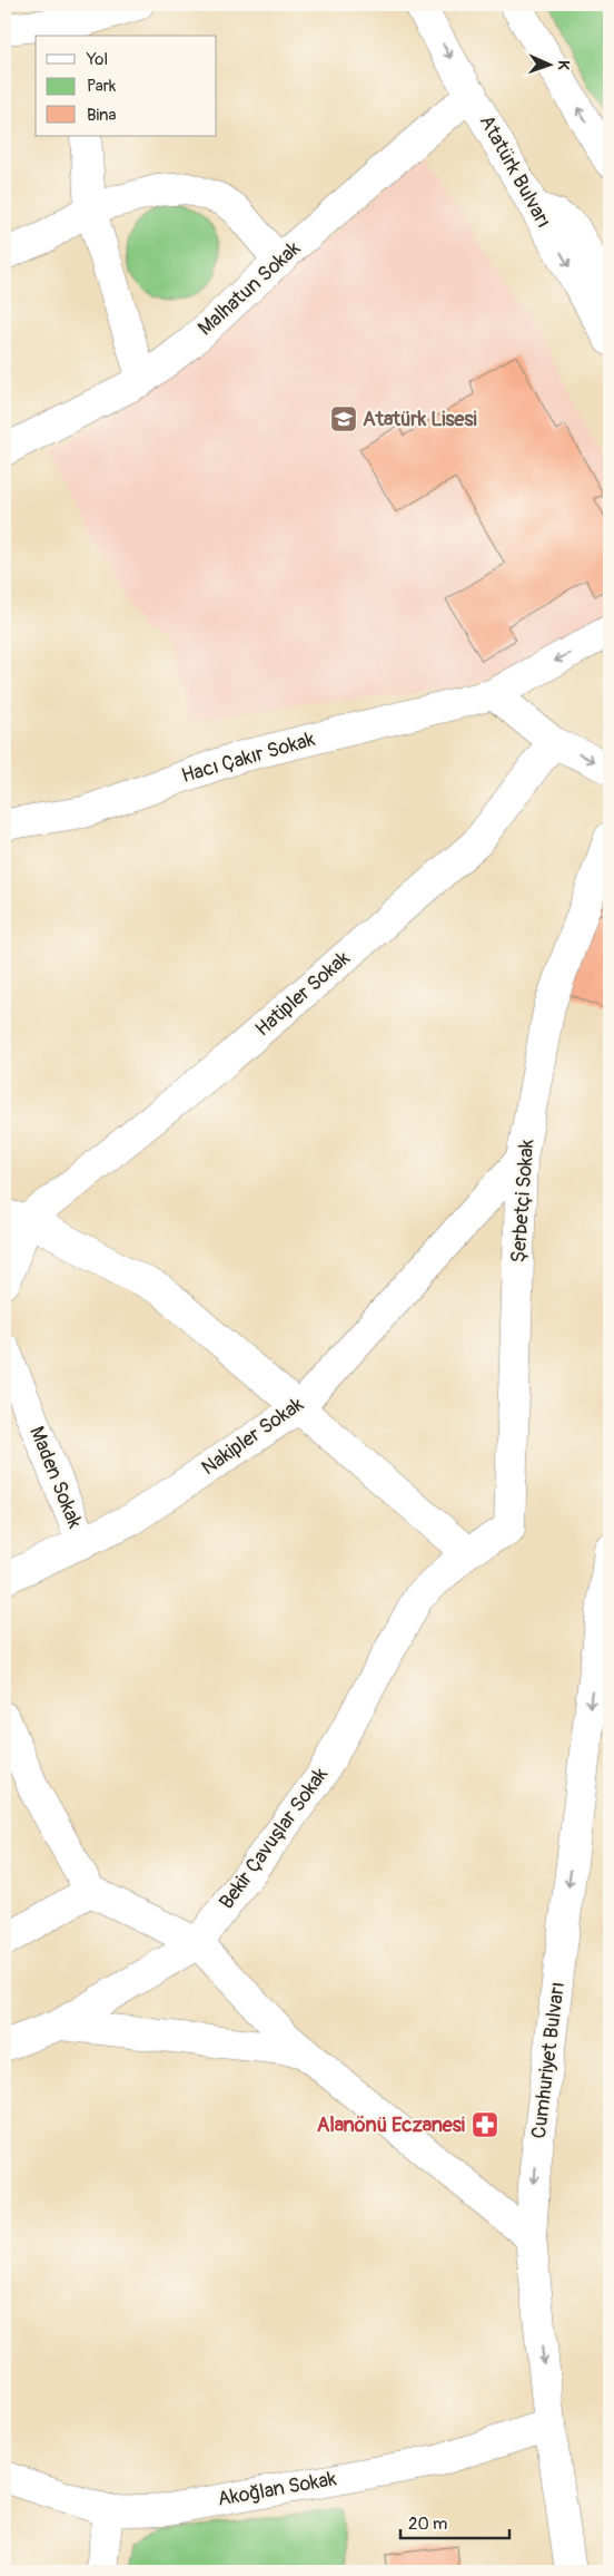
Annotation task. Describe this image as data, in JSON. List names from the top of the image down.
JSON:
{
  "streets": {
    "street": [
      "Atatürk Bulvarı",
      "Malhatun Sokak",
      "Hacı Çakır Sokak",
      "Hatipler Sokak",
      "Şerbetçi Sokak",
      "Nakipler Sokak",
      "Maden Sokak",
      "Bekir Çavuşlar Sokak",
      "Cumhuriyet Bulvarı",
      "Akoğlan Sokak"
    ]
  },
  "crossings": [
    ["Atatürk Bulvarı", "Malhatun Sokak"],
    ["Şerbetçi Sokak", "Nakipler Sokak"],
    ["Şerbetçi Sokak", "Bekir Çavuşlar Sokak"],
    ["Nakipler Sokak", "Maden Sokak"],
    ["Cumhuriyet Bulvarı", "Akoğlan Sokak"]
  ],
  "one_way": ["Cumhuriyet Bulvarı"],
  "places": {
    "school or university": ["Atatürk Lisesi"],
    "pharmacy": ["Alanönü Eczanesi"]
  },
  "legend": ["Yol", "Park", "Bina"],
  "scale_bar": "20 m",
  "north": "right"
}
